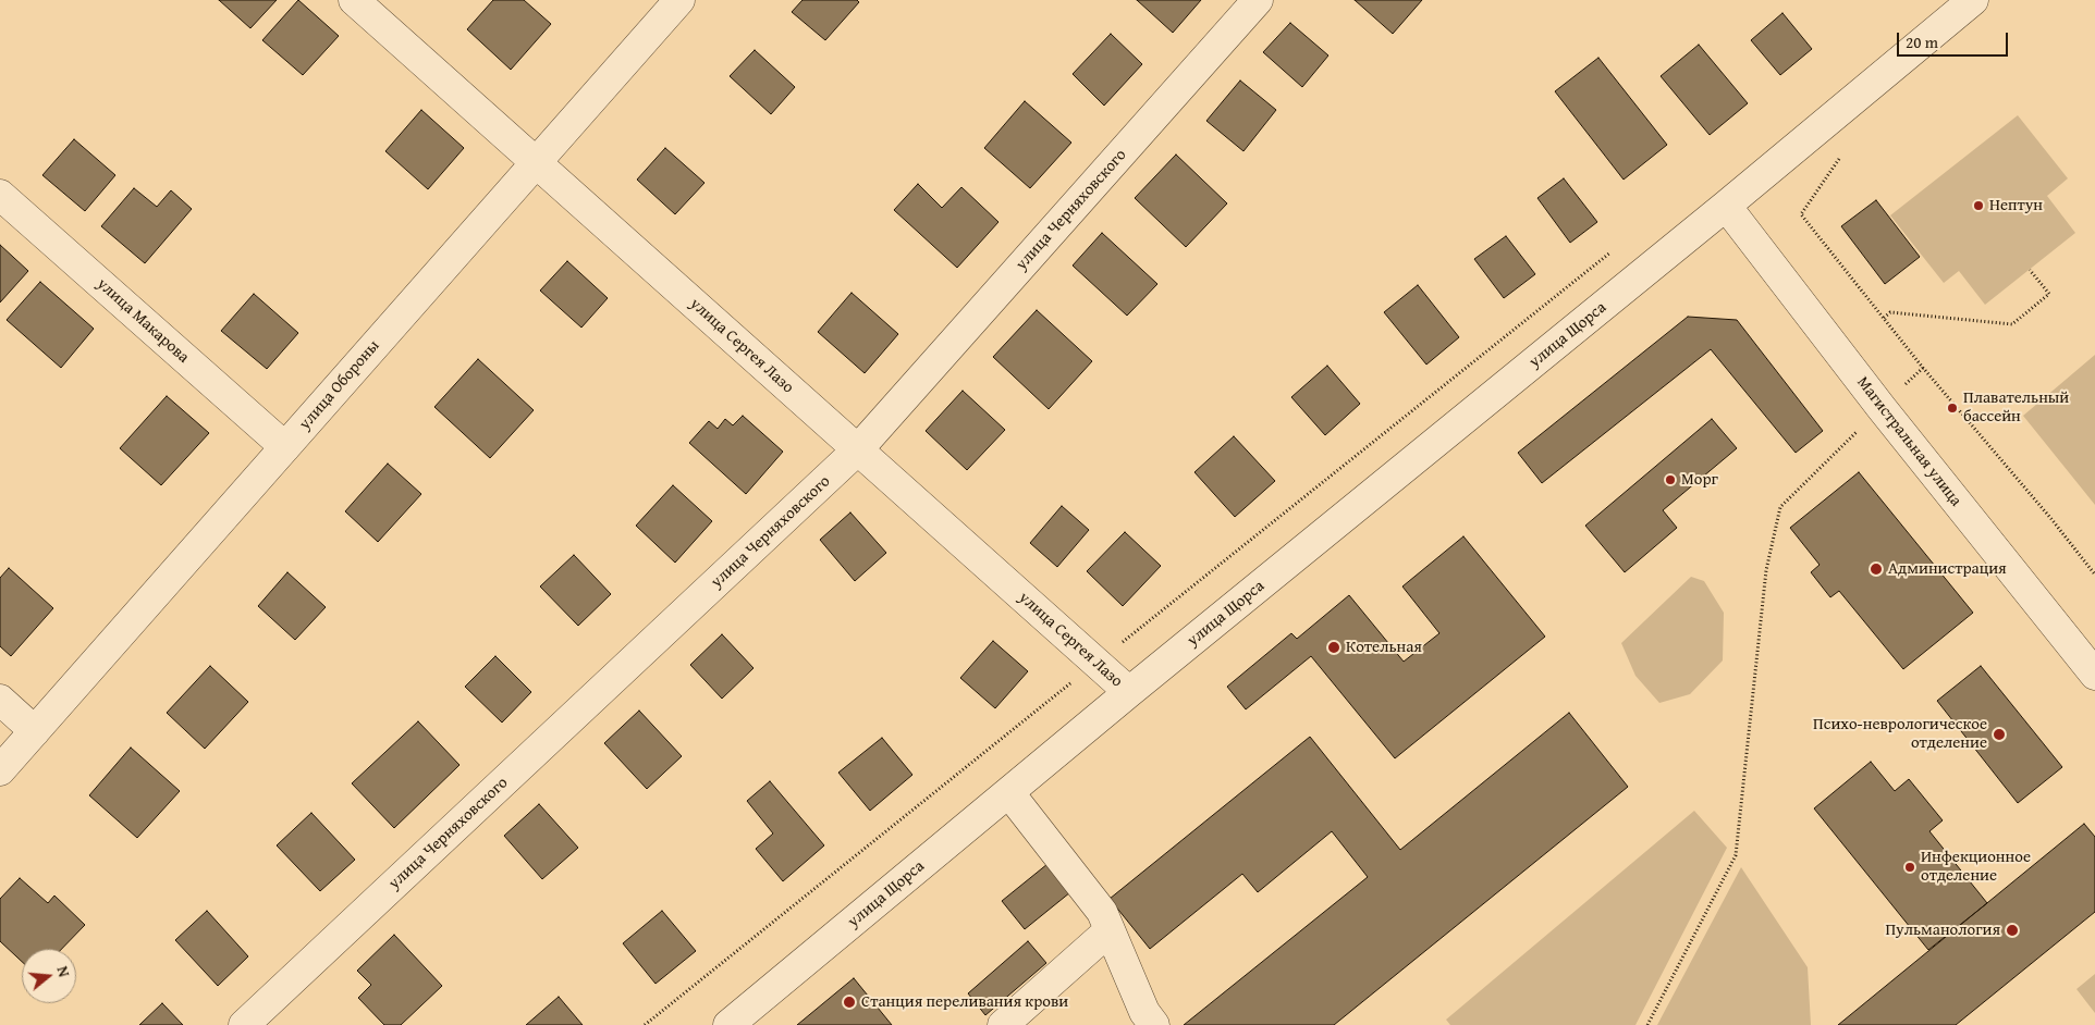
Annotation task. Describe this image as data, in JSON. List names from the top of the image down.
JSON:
{
  "streets": {
    "street": [
      "улица Черняховского",
      "улица Макарова",
      "улица Щорса",
      "улица Сергея Лазо",
      "улица Обороны",
      "Магистральная улица"
    ]
  },
  "crossings": [
    ["улица Черняховского", "улица Сергея Лазо"],
    ["улица Макарова", "улица Обороны"],
    ["улица Щорса", "улица Сергея Лазо"],
    ["улица Щорса", "Магистральная улица"],
    ["улица Сергея Лазо", "улица Обороны"]
  ],
  "places": [
    "Нептун",
    "Плавательный бассейн",
    "Морг",
    "Администрация",
    "Котельная",
    "Психо-неврологическое отделение",
    "Инфекционное отделение",
    "Пульманология",
    "Станция переливания крови"
  ],
  "scale_bar": "20 m",
  "north": "right"
}
